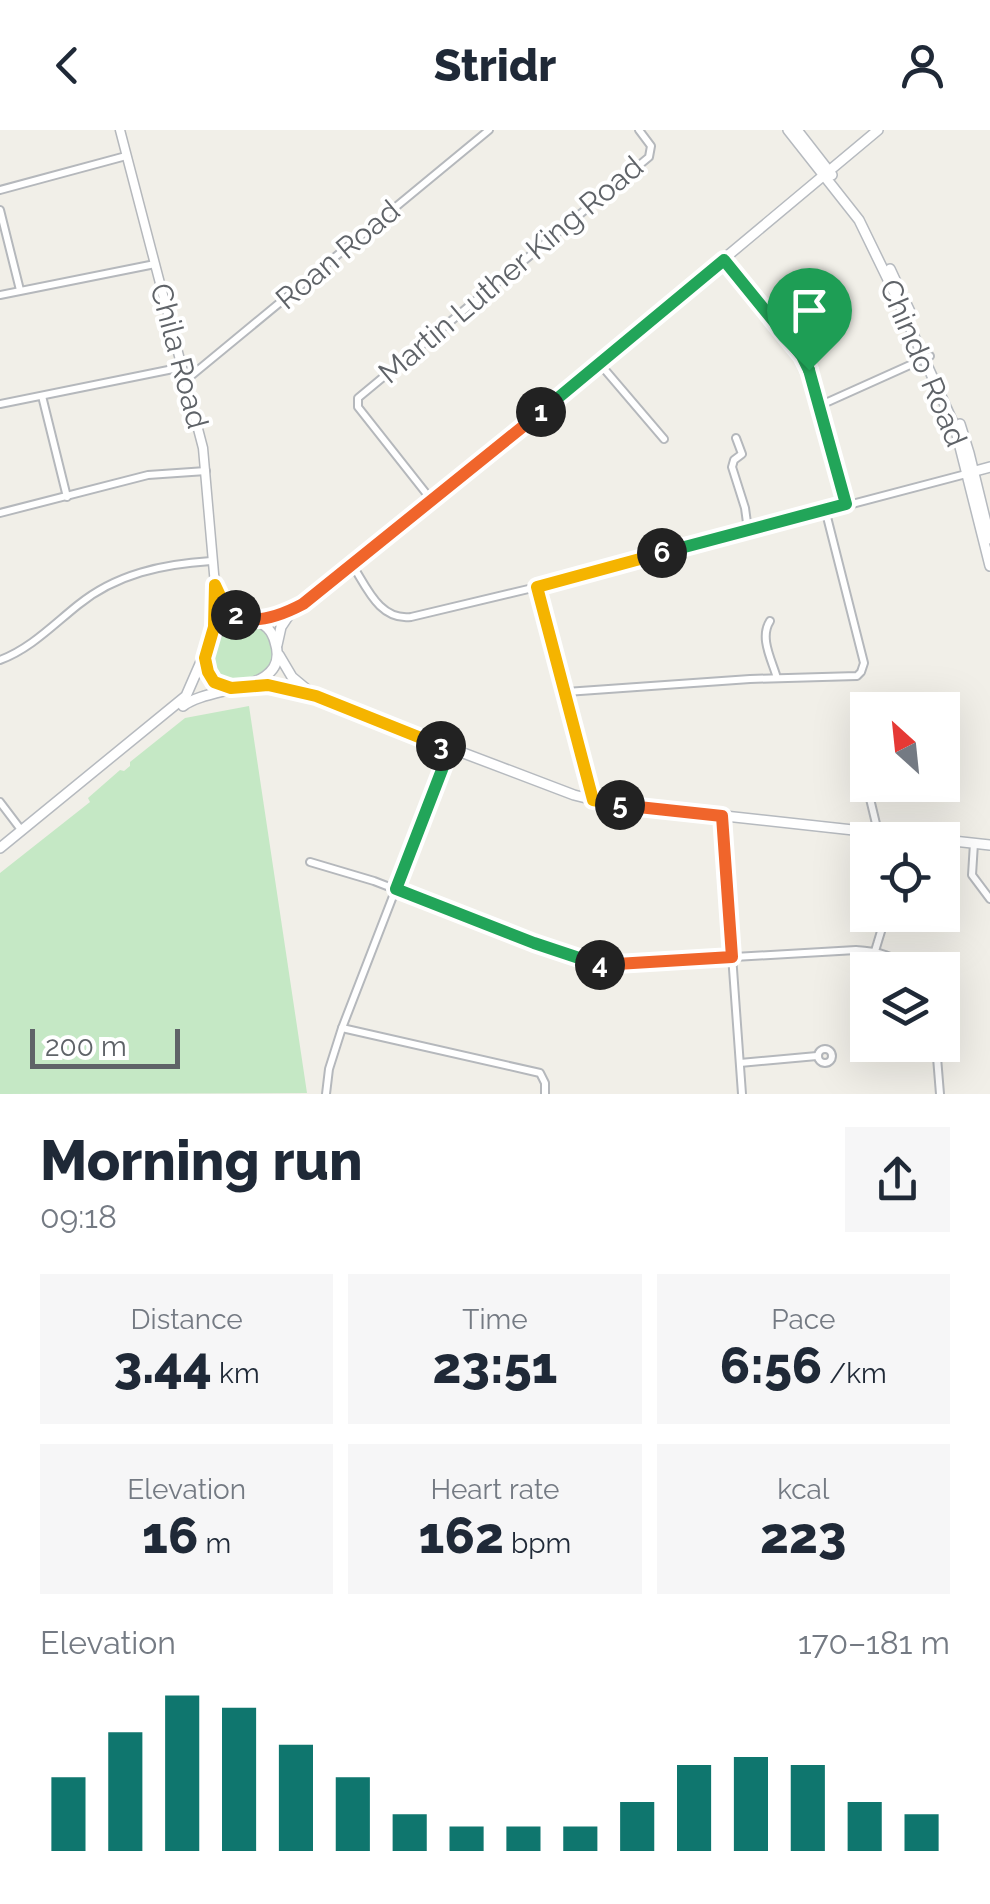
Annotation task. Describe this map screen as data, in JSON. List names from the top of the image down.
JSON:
{
  "streets": {
    "main road": ["Chindo Road"],
    "street": ["Roan Road", "Martin Luther King Road", "Chila Road"]
  },
  "crossings": [
    ["Roan Road", "Chila Road"]
  ],
  "scale_bar": "200 m",
  "north": "top left",
  "page": {
    "header": "Stridr",
    "pins": [
      "1",
      "6",
      "2",
      "3",
      "5",
      "4"
    ],
    "scale": "200 m",
    "heading": ["Morning run", "09:18"],
    "stats": [
      ["Distance", "3.44 km"],
      ["Time", "23:51"],
      ["Pace", "6:56 /km"],
      ["Elevation", "16 m"],
      ["Heart rate", "162 bpm"],
      ["kcal", "223"]
    ],
    "chart": ["Elevation", "170–181 m"]
  }
}
